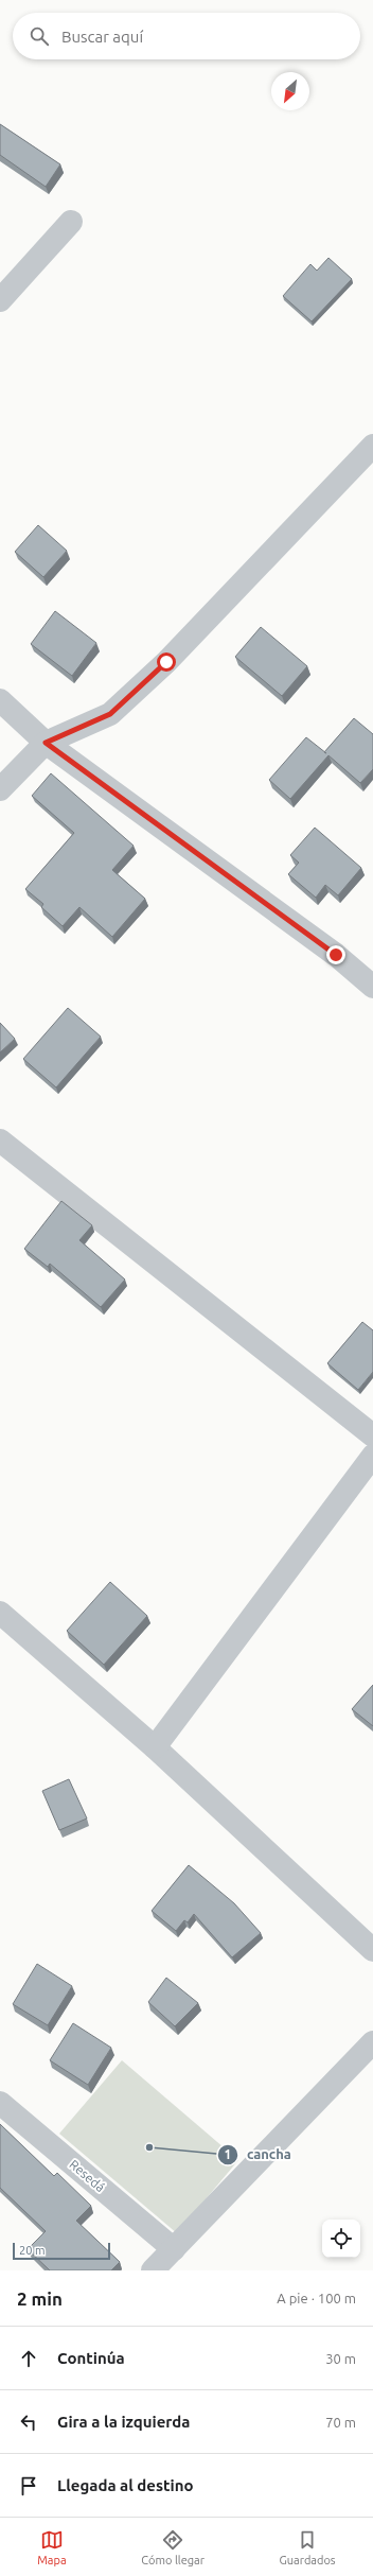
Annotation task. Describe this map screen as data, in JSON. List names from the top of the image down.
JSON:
{
  "streets": {
    "street": ["Resedá"]
  },
  "places": ["cancha"],
  "scale_bar": "20 m",
  "north": "bottom left",
  "page": {
    "search": "Buscar aquí",
    "scale": "20 m",
    "heading": ["2 min", "A pie · 100 m"],
    "list": [
      ["Continúa", "30 m"],
      ["Gira a la izquierda", "70 m"],
      "Llegada al destino"
    ],
    "nav": ["Mapa", "Cómo llegar", "Guardados"]
  }
}
